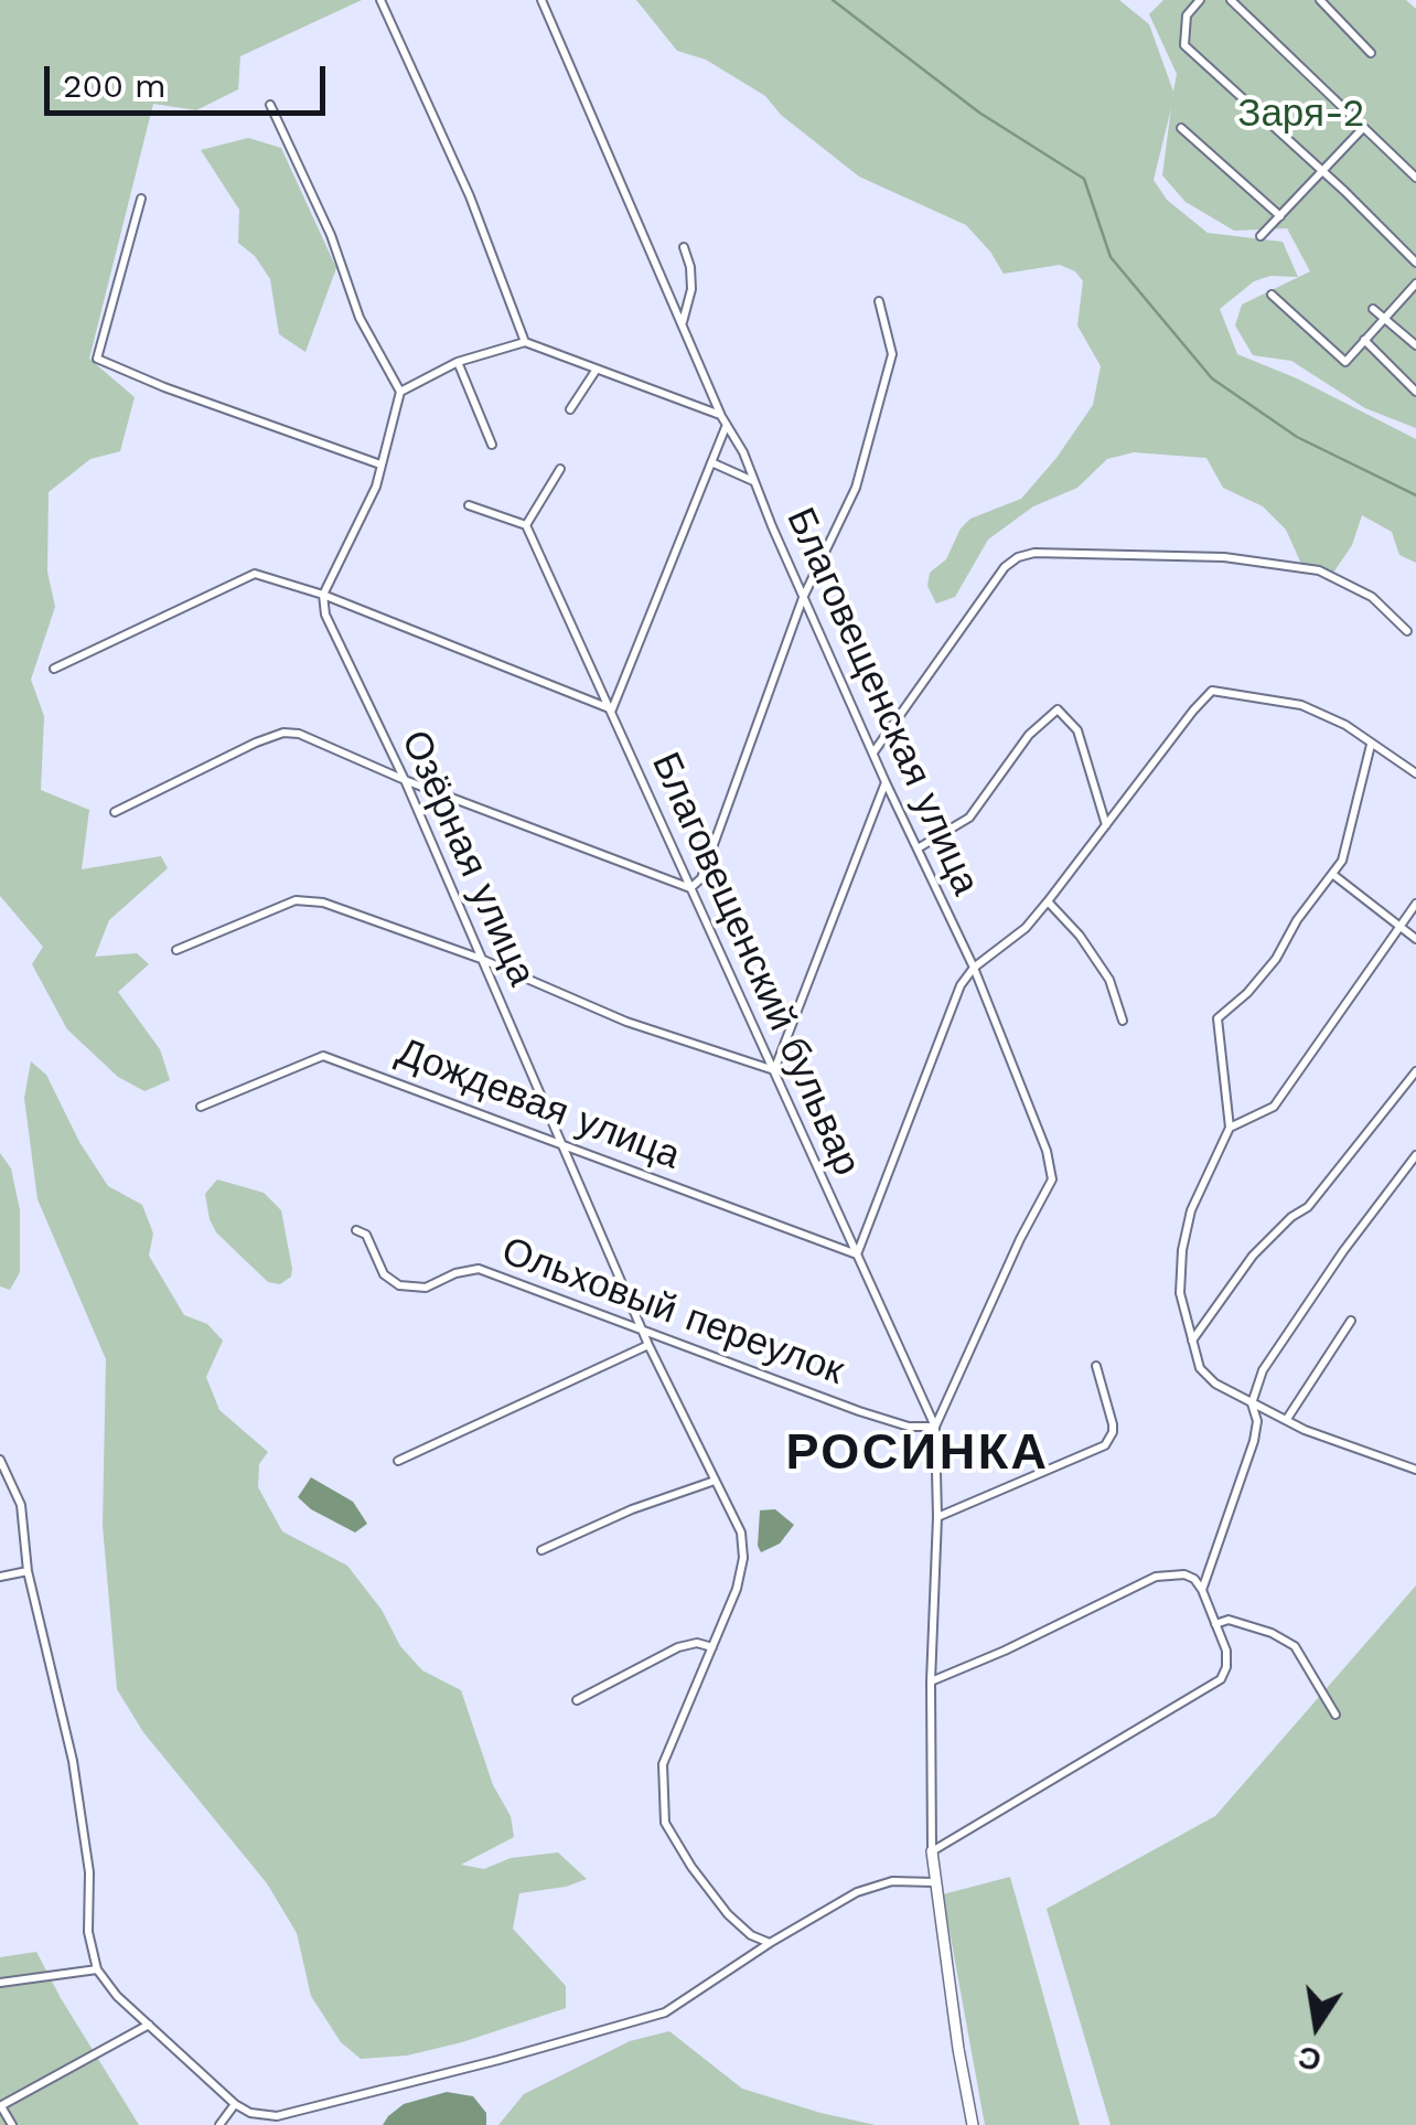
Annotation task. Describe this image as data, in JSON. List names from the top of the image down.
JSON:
{
  "streets": {
    "street": [
      "Благовещенская улица",
      "Озёрная улица",
      "Благовещенский бульвар",
      "Дождевая улица",
      "Ольховый переулок"
    ]
  },
  "crossings": [
    ["Благовещенская улица", "Благовещенский бульвар"],
    ["Благовещенская улица", "Ольховый переулок"],
    ["Озёрная улица", "Дождевая улица"],
    ["Озёрная улица", "Ольховый переулок"],
    ["Благовещенский бульвар", "Дождевая улица"],
    ["Благовещенский бульвар", "Ольховый переулок"]
  ],
  "districts": ["РОСИНКА"],
  "parks": ["Заря-2"],
  "scale_bar": "200 m",
  "north": "bottom"
}
